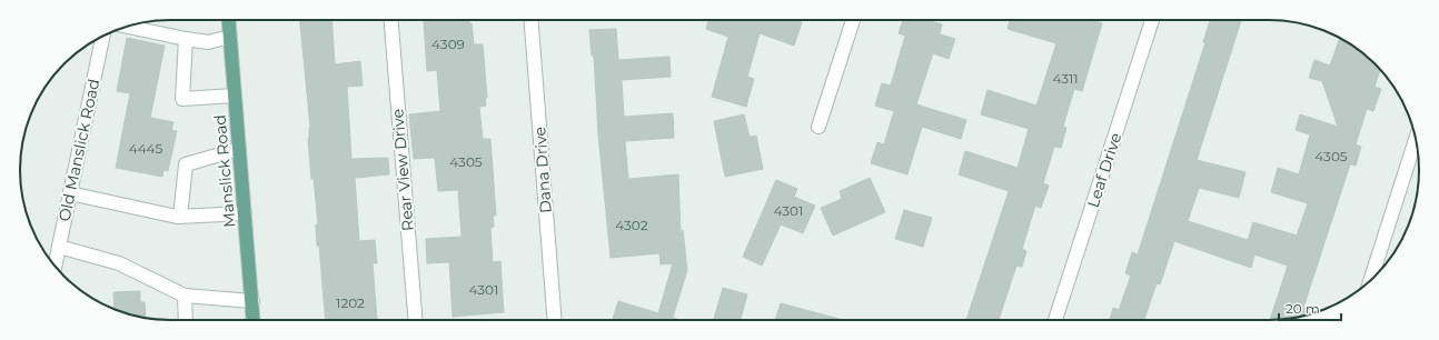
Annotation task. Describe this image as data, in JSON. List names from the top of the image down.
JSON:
{
  "streets": {
    "main road": ["Manslick Road"],
    "street": [
      "Old Manslick Road",
      "Rear View Drive",
      "Dana Drive",
      "Leaf Drive"
    ]
  },
  "house_numbers": [
    "4309",
    "4311",
    "4445",
    "4305",
    "4305",
    "4301",
    "4302",
    "4301",
    "1202"
  ],
  "scale_bar": "20 m"
}
